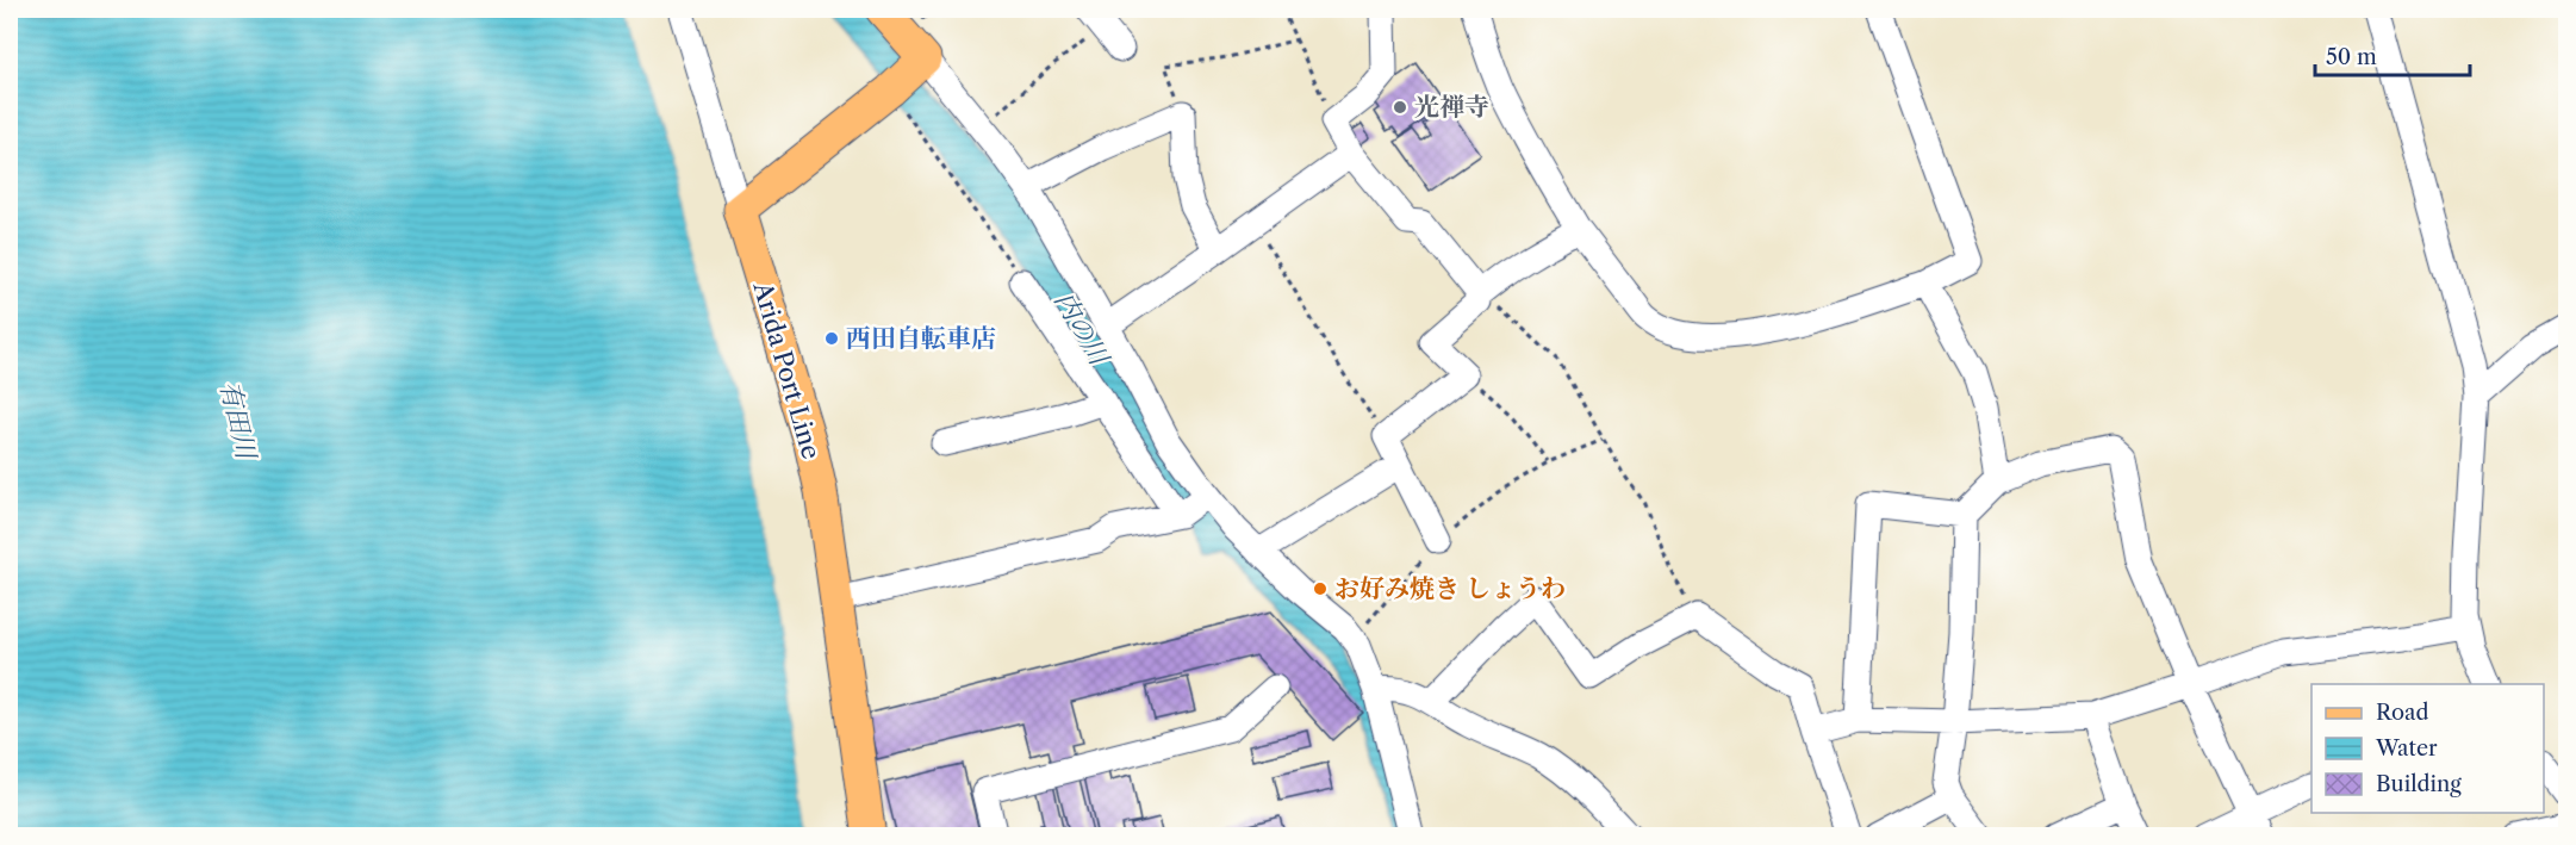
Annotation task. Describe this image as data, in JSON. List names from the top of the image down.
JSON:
{
  "streets": {
    "main road": ["Arida Port Line"]
  },
  "water": ["内の川", "有田川"],
  "places": ["光禅寺", "西田自転車店", "お好み焼き しょうわ"],
  "legend": ["Road", "Water", "Building"],
  "scale_bar": "50 m"
}
